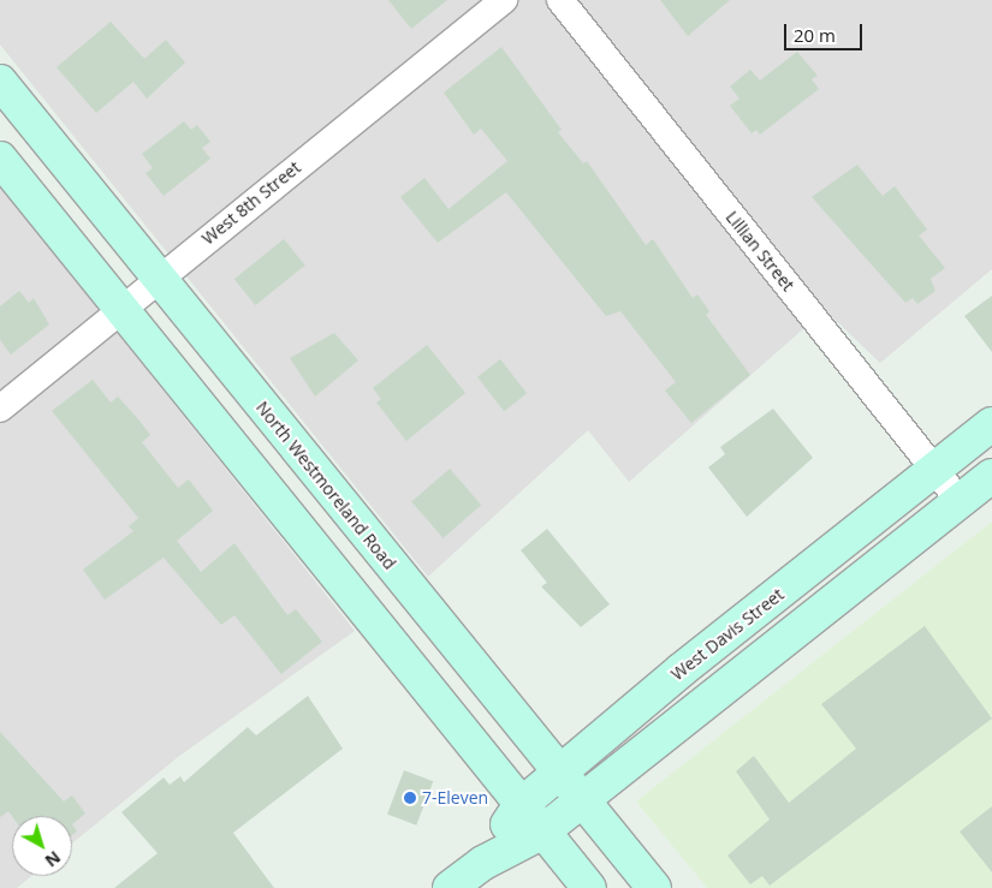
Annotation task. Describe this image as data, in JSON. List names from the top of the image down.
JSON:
{
  "streets": {
    "main road": ["North Westmoreland Road", "West Davis Street"],
    "street": ["West 8th Street", "Lillian Street"]
  },
  "crossings": [
    ["West 8th Street", "North Westmoreland Road"],
    ["Lillian Street", "West Davis Street"],
    ["North Westmoreland Road", "West Davis Street"]
  ],
  "places": ["7-Eleven"],
  "scale_bar": "20 m",
  "north": "bottom right"
}
